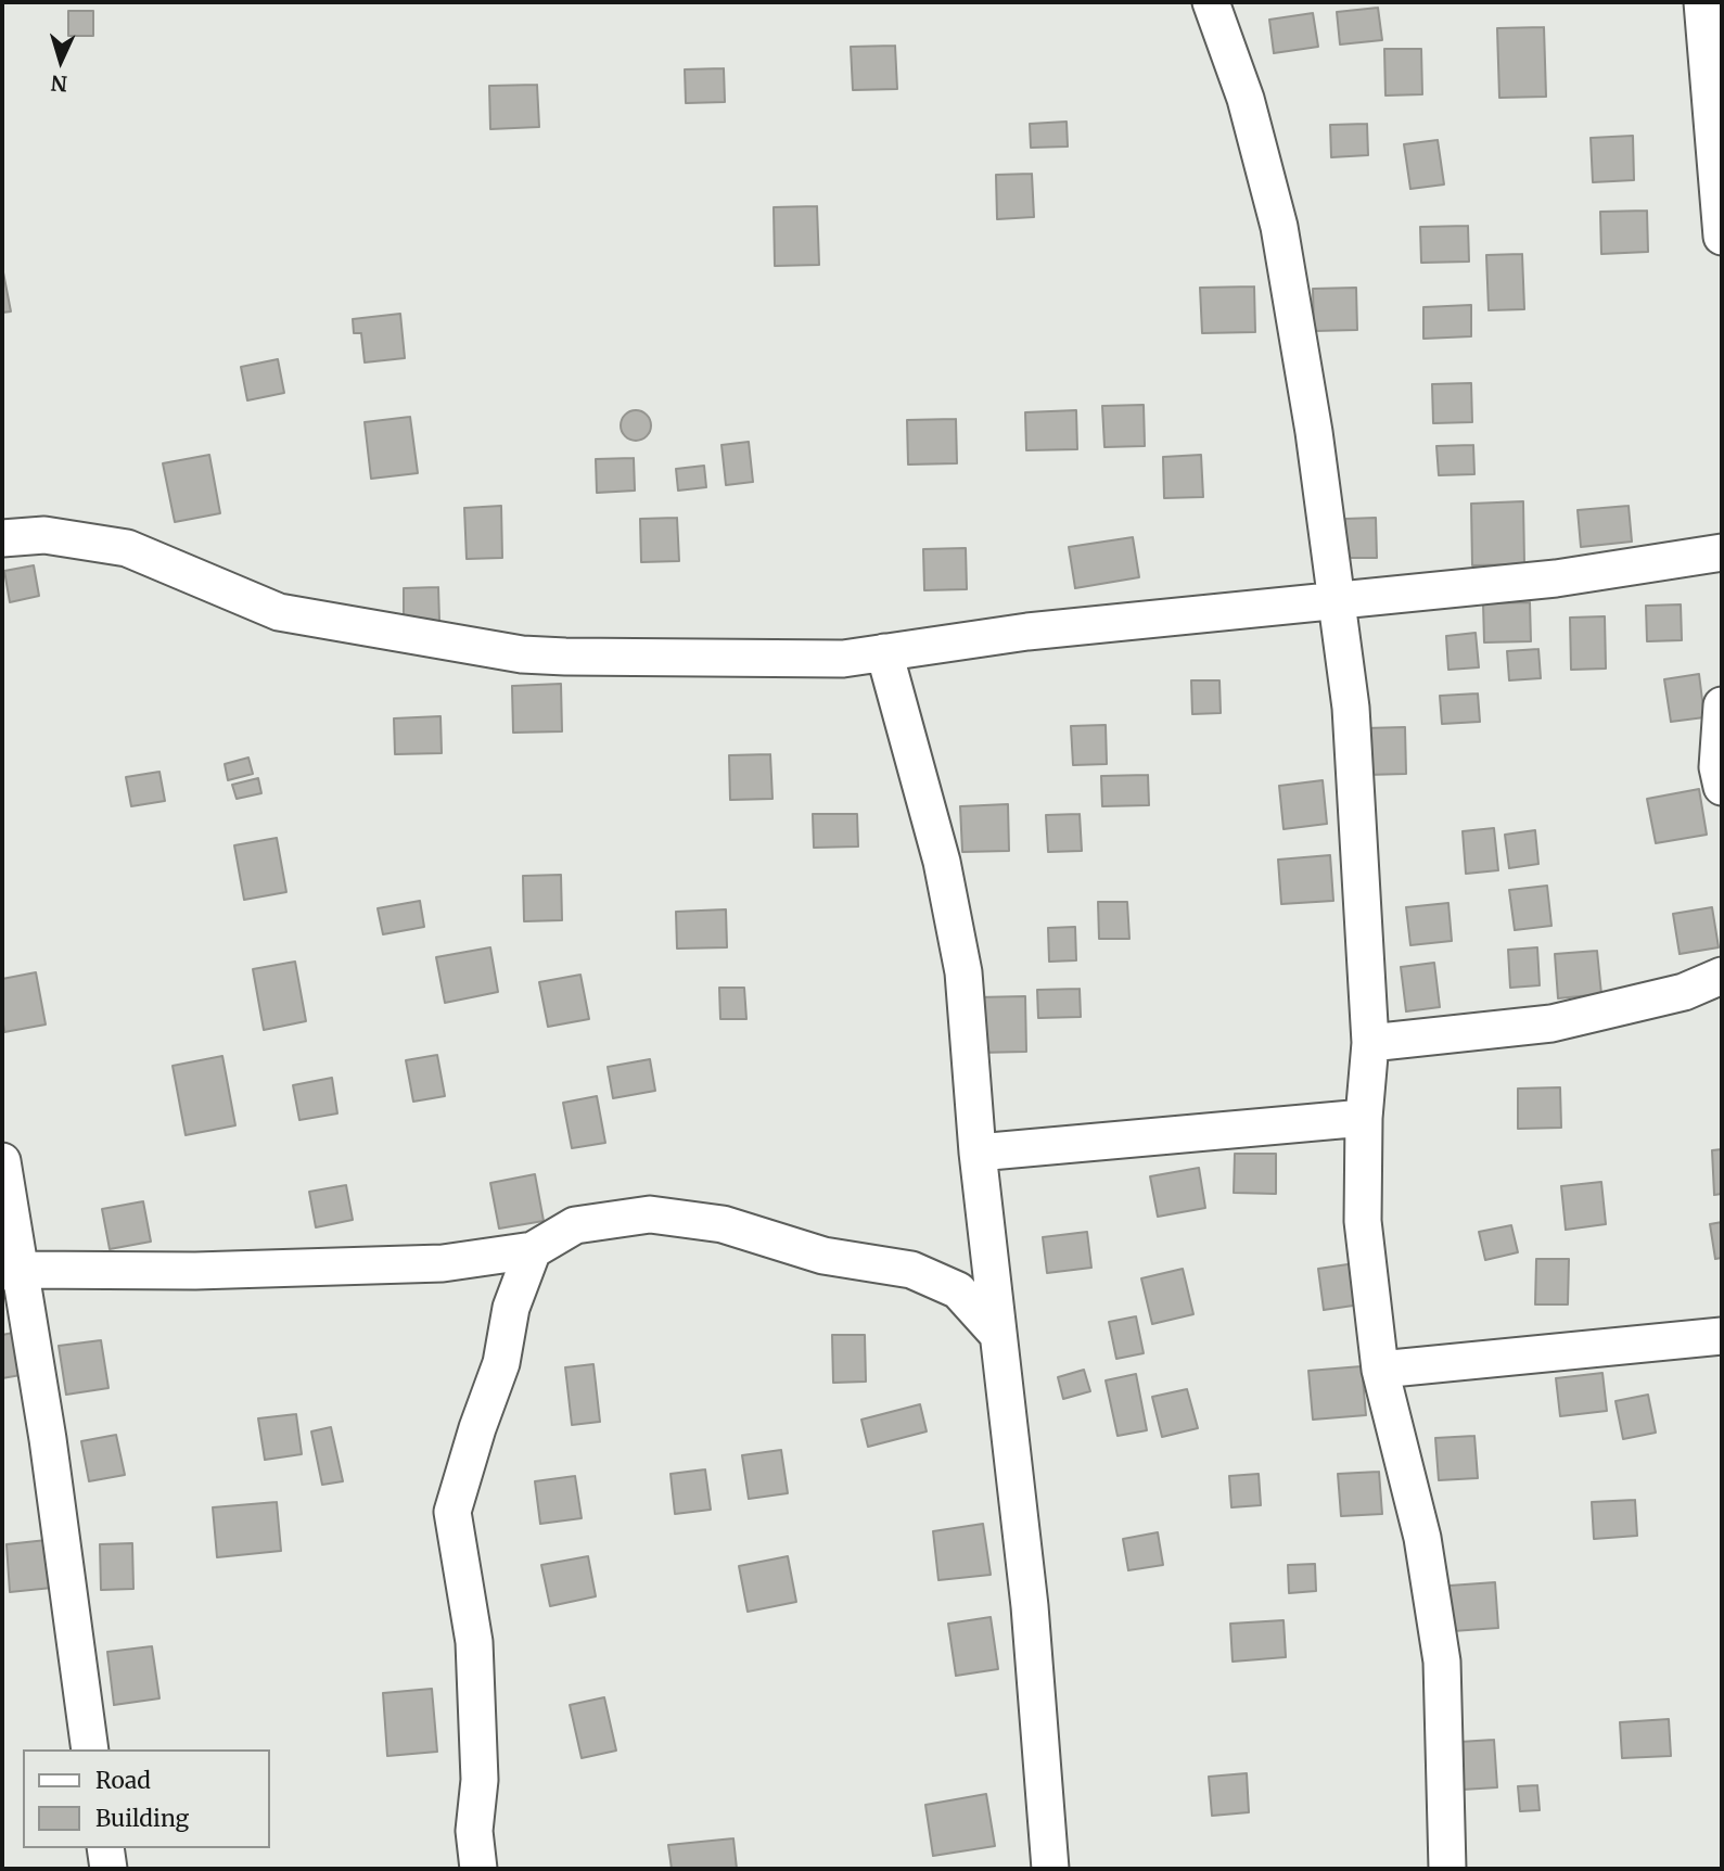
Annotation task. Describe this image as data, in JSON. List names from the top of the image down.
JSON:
{
  "legend": ["Road", "Building"],
  "north": "bottom"
}
